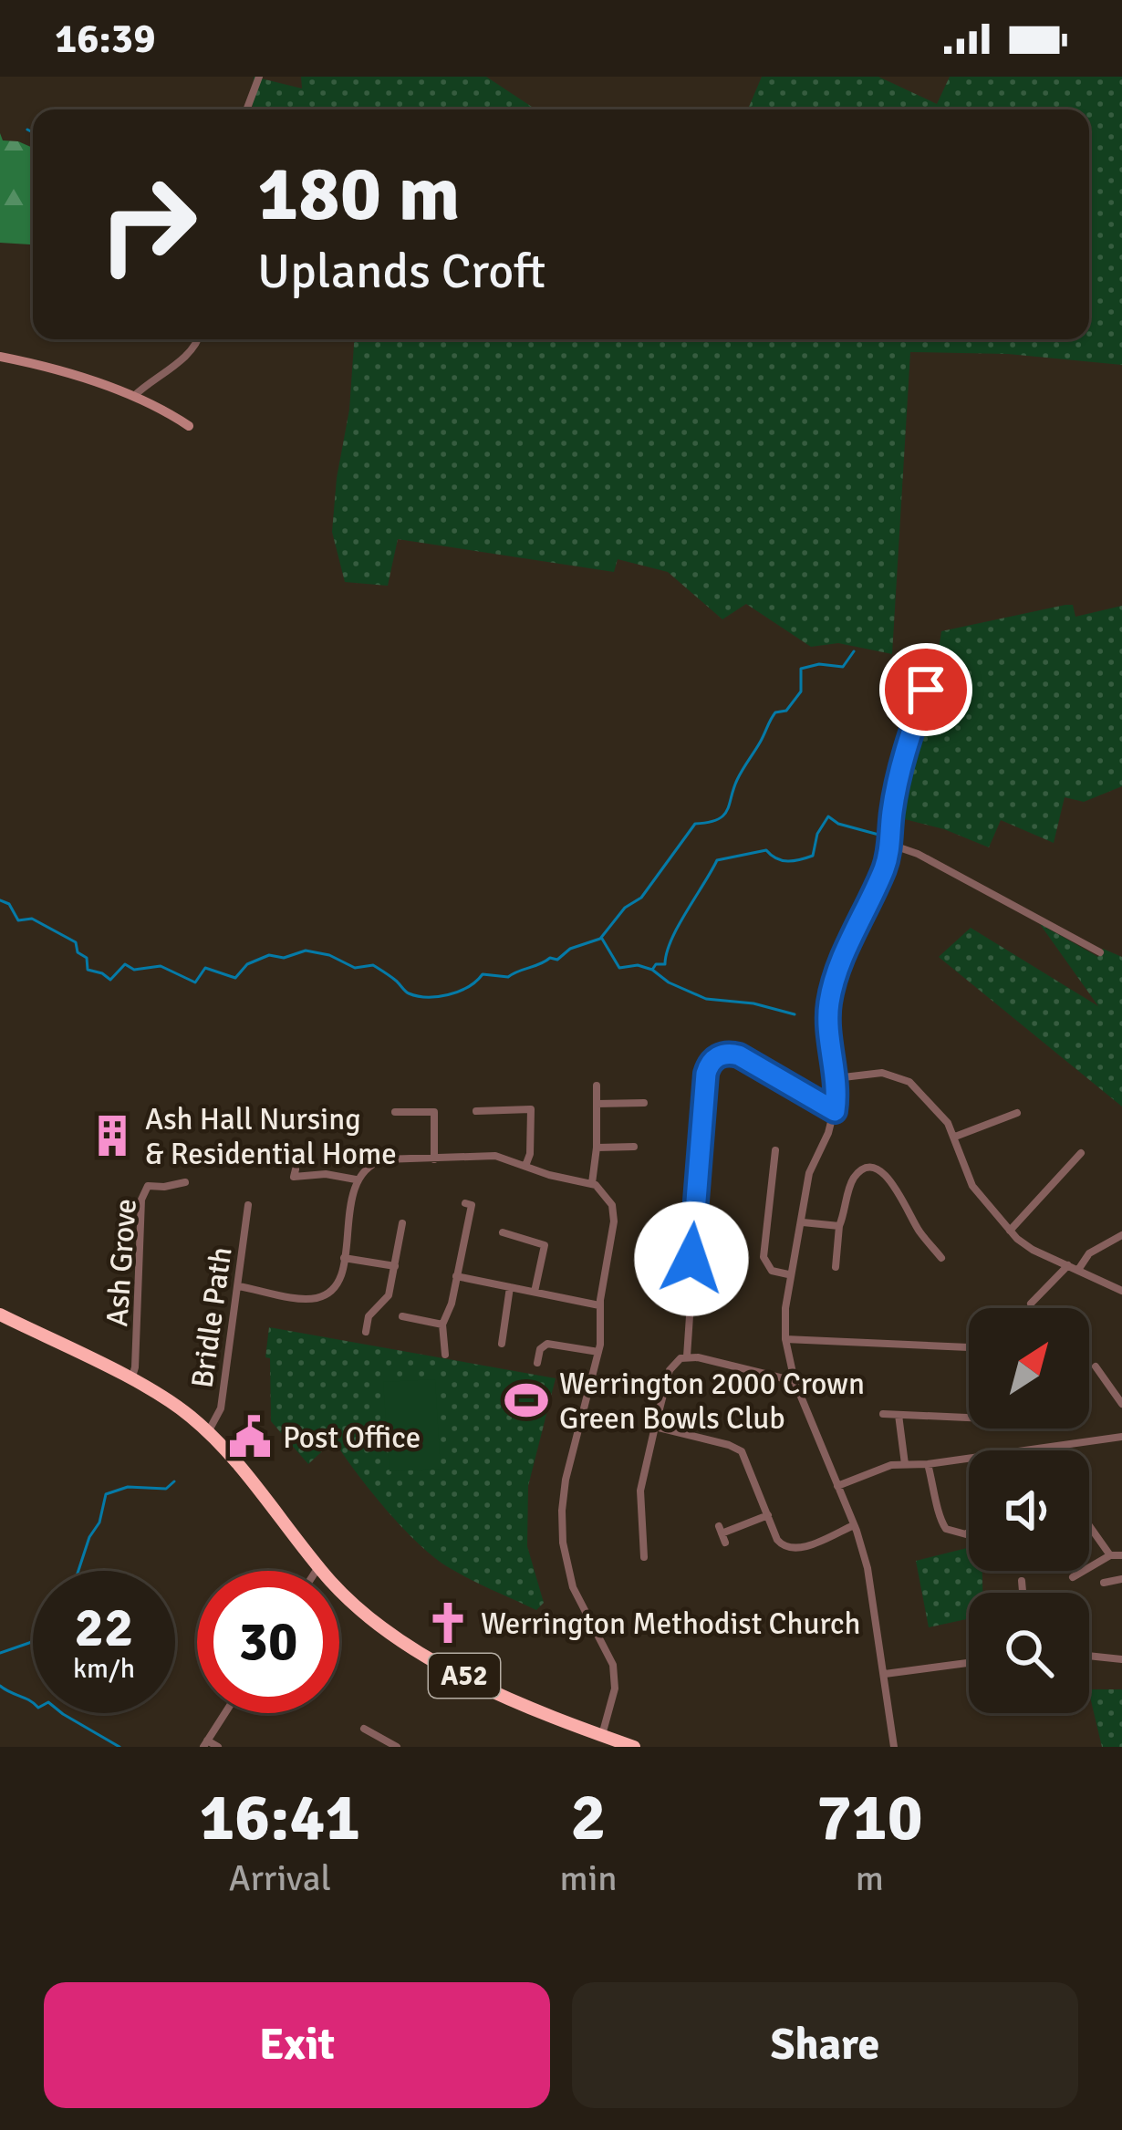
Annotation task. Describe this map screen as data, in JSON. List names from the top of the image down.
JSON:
{
  "streets": {
    "highway": ["A52"],
    "street": ["Ash Grove", "Bridle Path"]
  },
  "crossings": [
    ["Ash Grove", "A52"],
    ["Bridle Path", "A52"]
  ],
  "places": {
    "building": ["Ash Hall Nursing & Residential Home"],
    "sports": ["Werrington 2000 Crown Green Bowls Club"],
    "public building": ["Post Office"],
    "church": ["Werrington Methodist Church"]
  },
  "north": "top right",
  "page": {
    "status": "16:39",
    "turn": ["180 m", "Uplands Croft"],
    "speed": "22 km/h",
    "limit": "30",
    "eta": [
      "16:41",
      "Arrival",
      "2",
      "min",
      "710",
      "m"
    ],
    "buttons": ["Exit", "Share"]
  }
}
